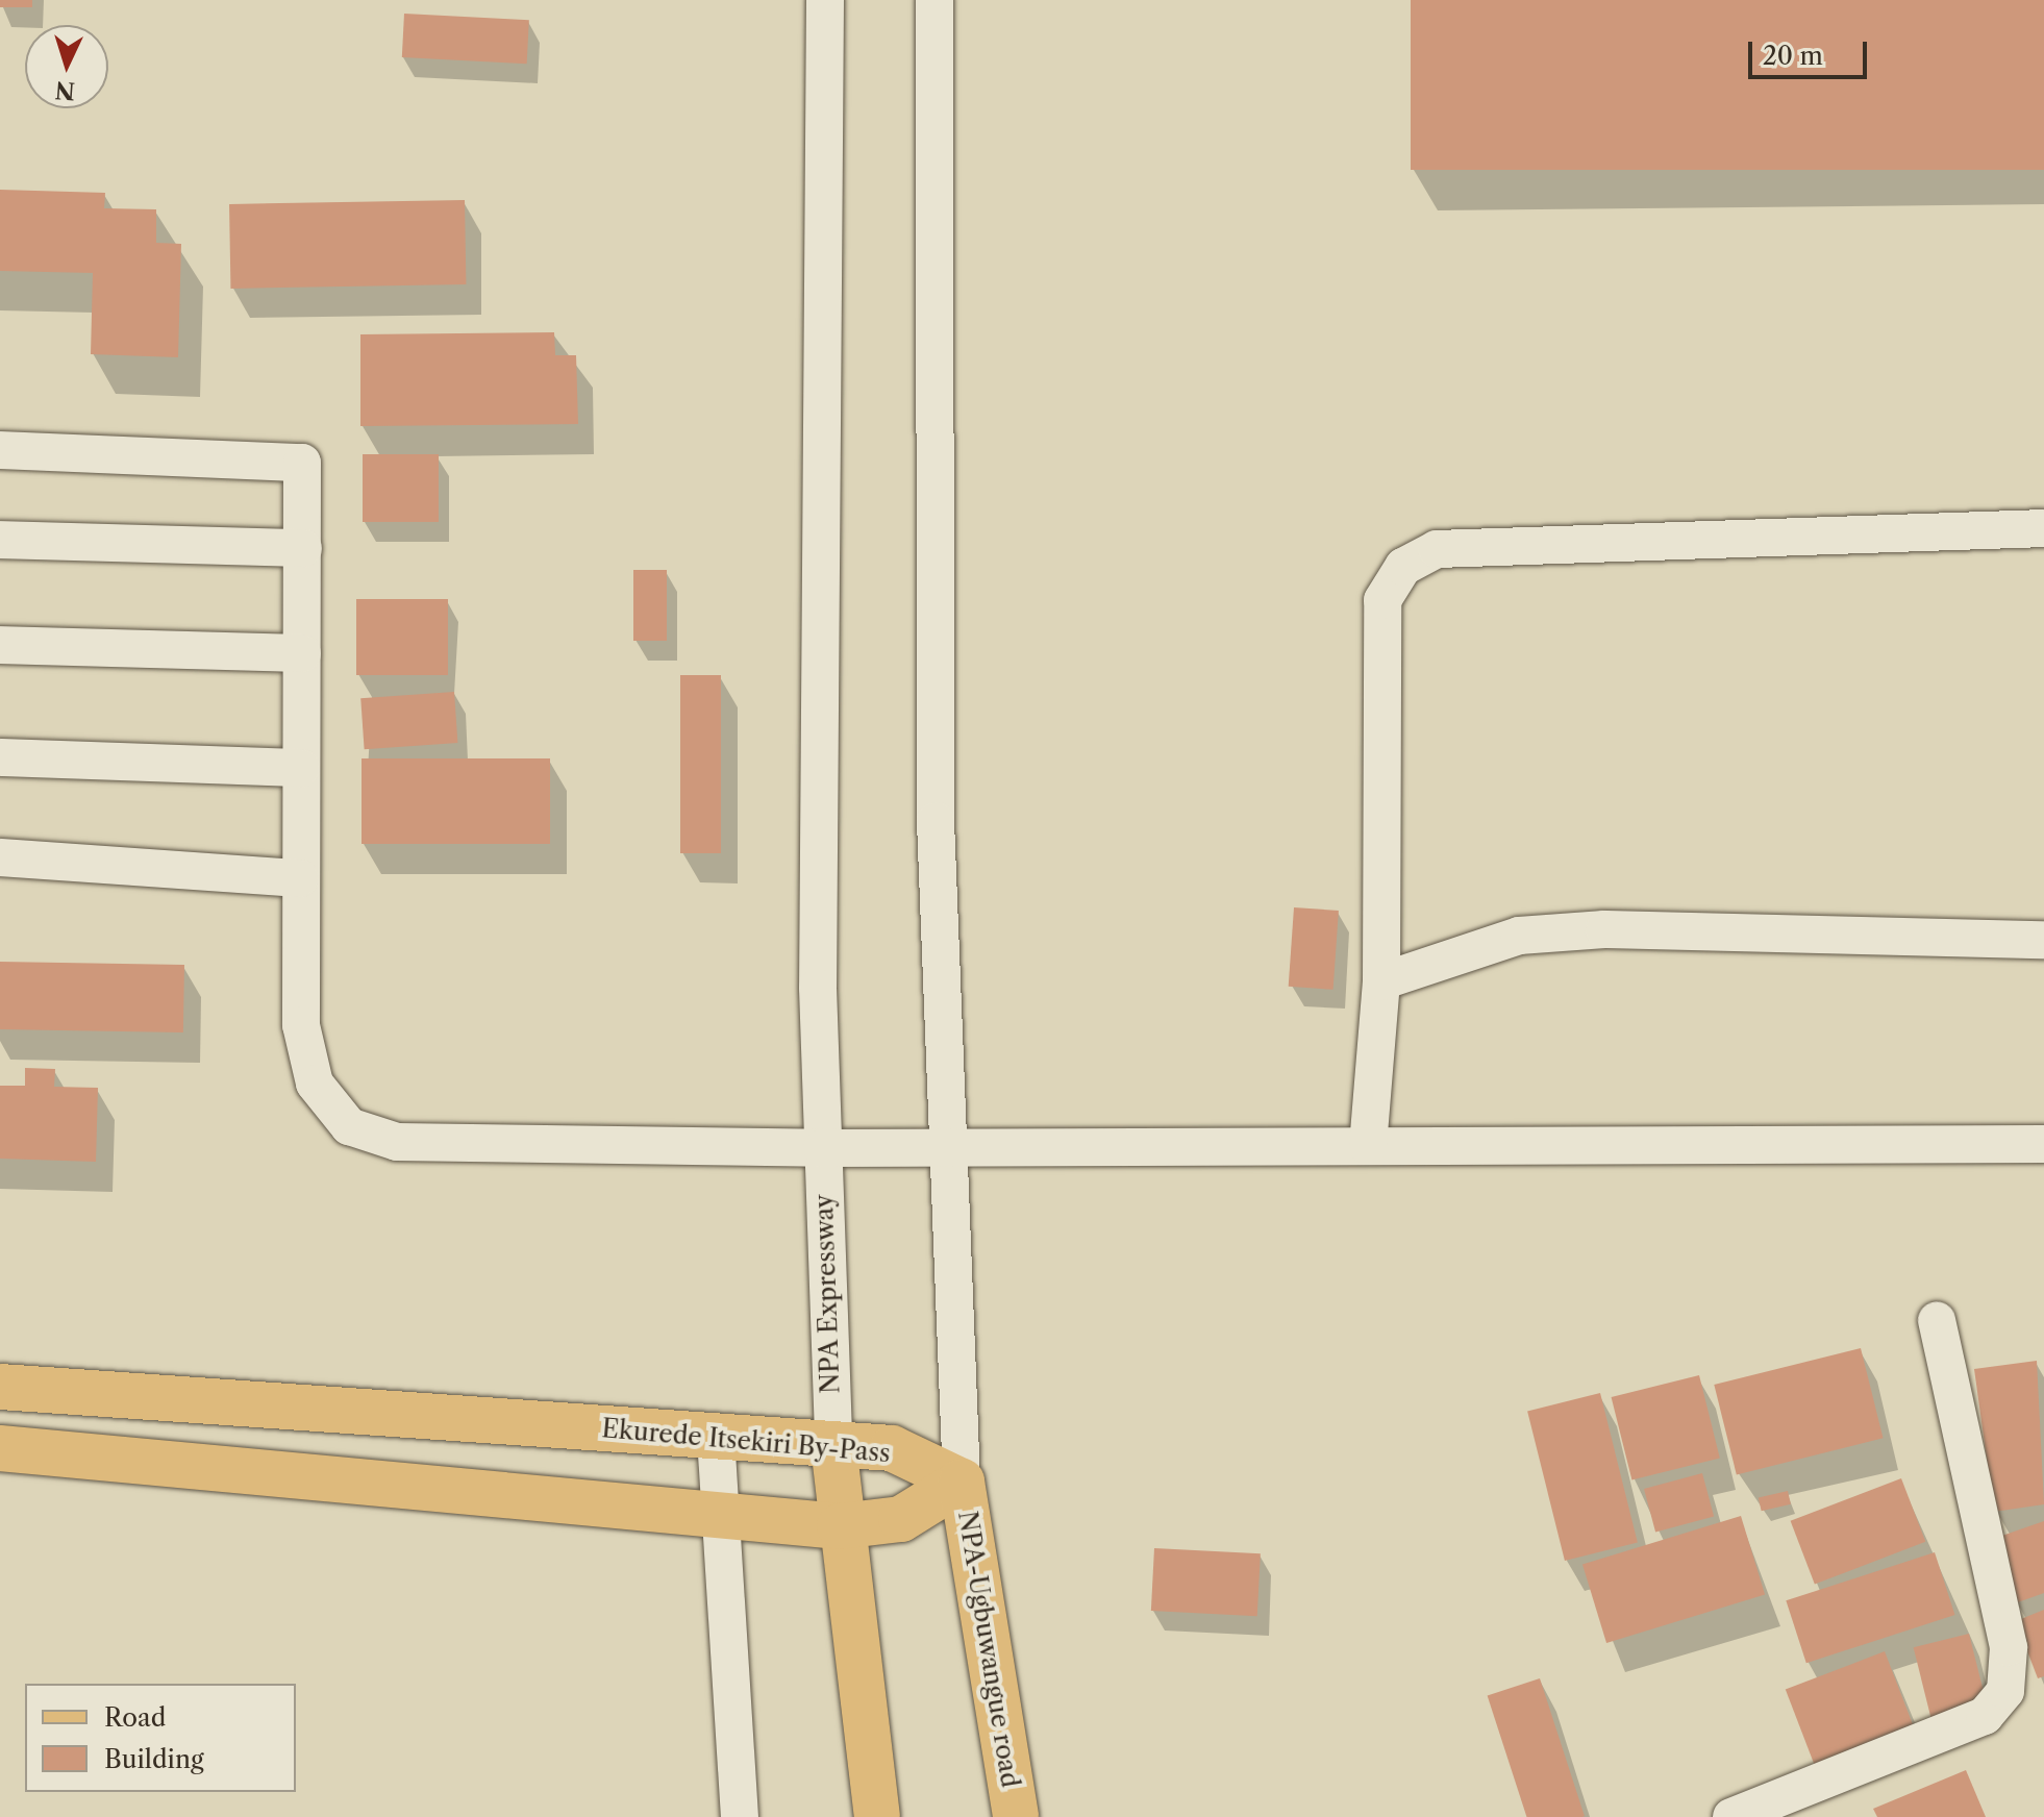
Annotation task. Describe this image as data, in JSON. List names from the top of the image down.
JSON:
{
  "streets": {
    "main road": ["NPA Expressway", "Ekurede Itsekiri By-Pass", "NPA-Ugbuwangue road"]
  },
  "crossings": [
    ["NPA Expressway", "Ekurede Itsekiri By-Pass"],
    ["Ekurede Itsekiri By-Pass", "NPA-Ugbuwangue road"]
  ],
  "legend": ["Road", "Building"],
  "scale_bar": "20 m",
  "north": "bottom"
}
